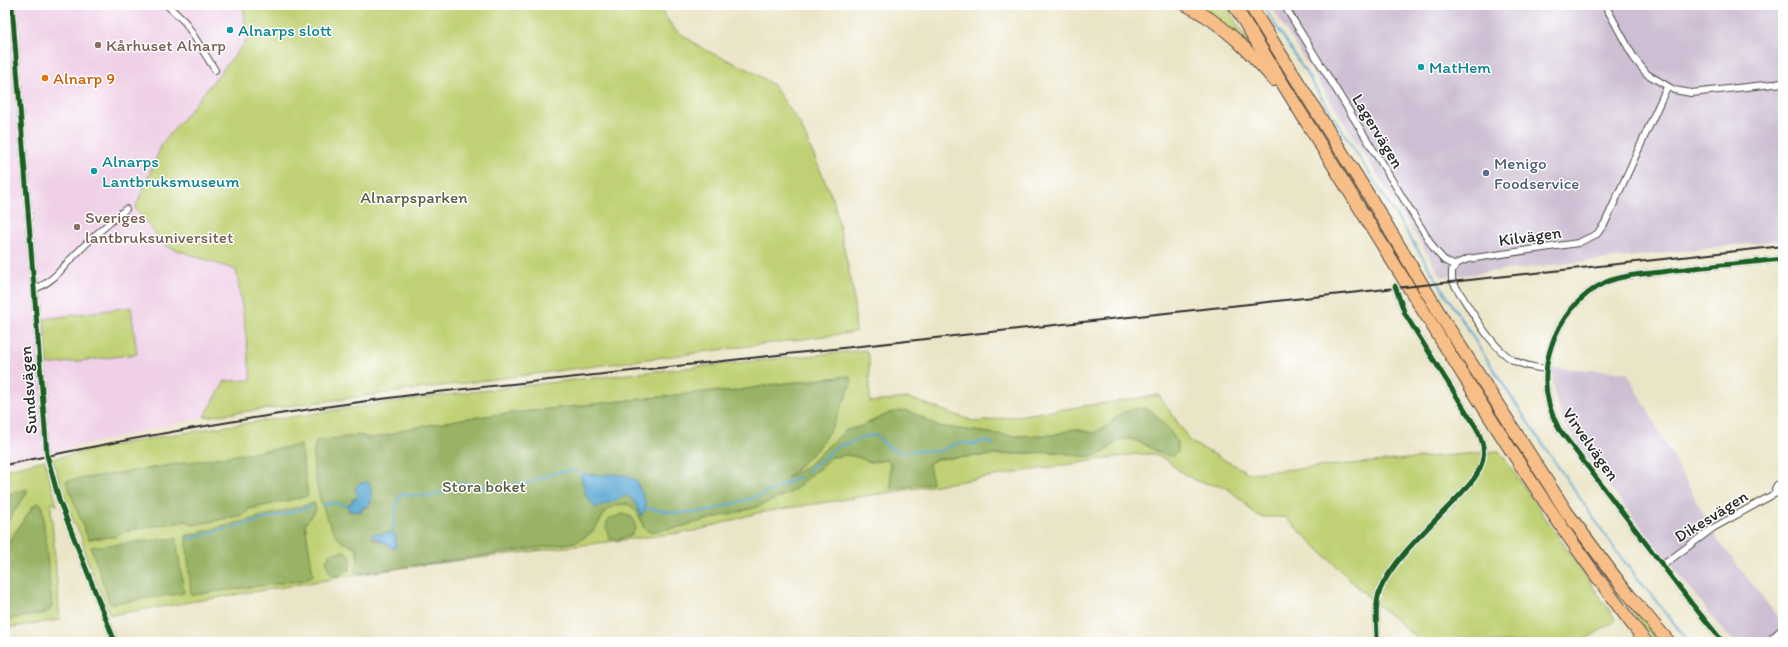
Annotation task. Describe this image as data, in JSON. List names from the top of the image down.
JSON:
{
  "streets": {
    "street": [
      "Lagervägen",
      "Kilvägen",
      "Sundsvägen",
      "Virvelvägen",
      "Dikesvägen"
    ]
  },
  "crossings": [
    ["Lagervägen", "Kilvägen"],
    ["Virvelvägen", "Dikesvägen"]
  ],
  "parks": ["Alnarpsparken", "Stora boket"],
  "places": [
    "Alnarps slott",
    "Kårhuset Alnarp",
    "MatHem",
    "Alnarp 9",
    "Alnarps Lantbruksmuseum",
    "Menigo Foodservice",
    "Sveriges lantbruksuniversitet"
  ]
}
